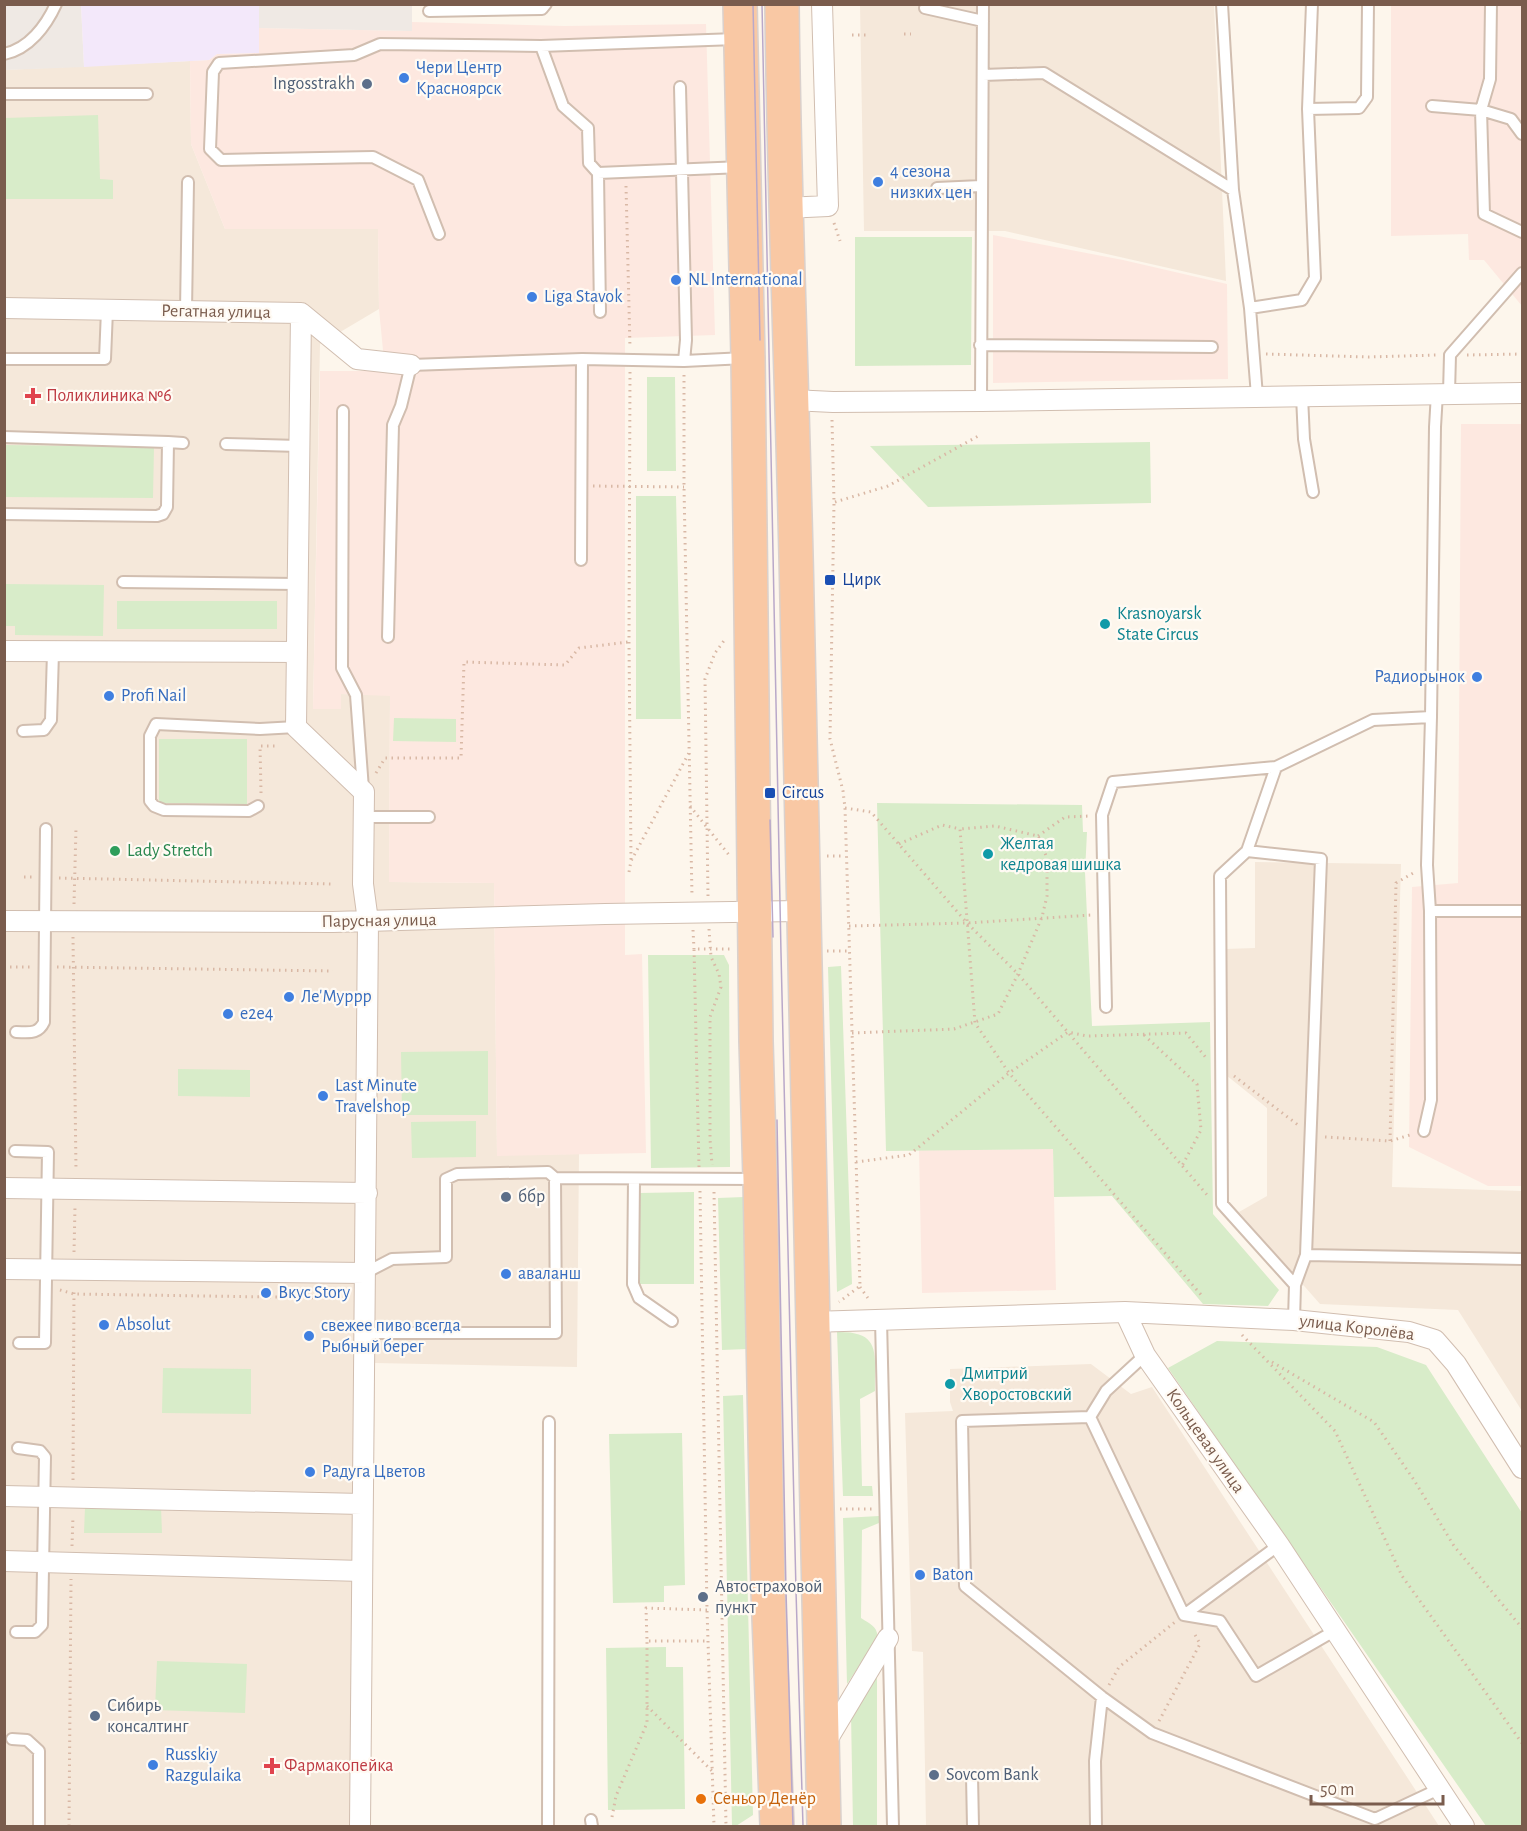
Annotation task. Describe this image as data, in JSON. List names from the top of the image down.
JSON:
{
  "streets": {
    "street": [
      "Регатная улица",
      "Парусная улица",
      "улица Королёва",
      "Кольцевая улица"
    ]
  },
  "crossings": [
    ["улица Королёва", "Кольцевая улица"]
  ],
  "places": {
    "other": [
      "Чери Центр Красноярск",
      "Ingosstrakh",
      "4 сезона низких цен",
      "NL International",
      "Liga Stavok",
      "Krasnoyarsk State Circus",
      "Радиорынок",
      "Profi Nail",
      "Lady Stretch",
      "Желтая кедровая шишка",
      "Ле'Муррр",
      "е2е4",
      "Last Minute Travelshop",
      "ббр",
      "аваланш",
      "Вкус Story",
      "Absolut",
      "свежее пиво всегда Рыбный берег",
      "Дмитрий Хворостовский",
      "Радуга Цветов",
      "Baton",
      "Автостраховой пункт",
      "Сибирь консалтинг",
      "Russkiy Razgulaika",
      "Sovcom Bank",
      "Сеньор Денёр"
    ],
    "health": ["Поликлиника №6", "Фармакопейка"],
    "transit": ["Цирк", "Circus"]
  },
  "scale_bar": "50 m"
}
